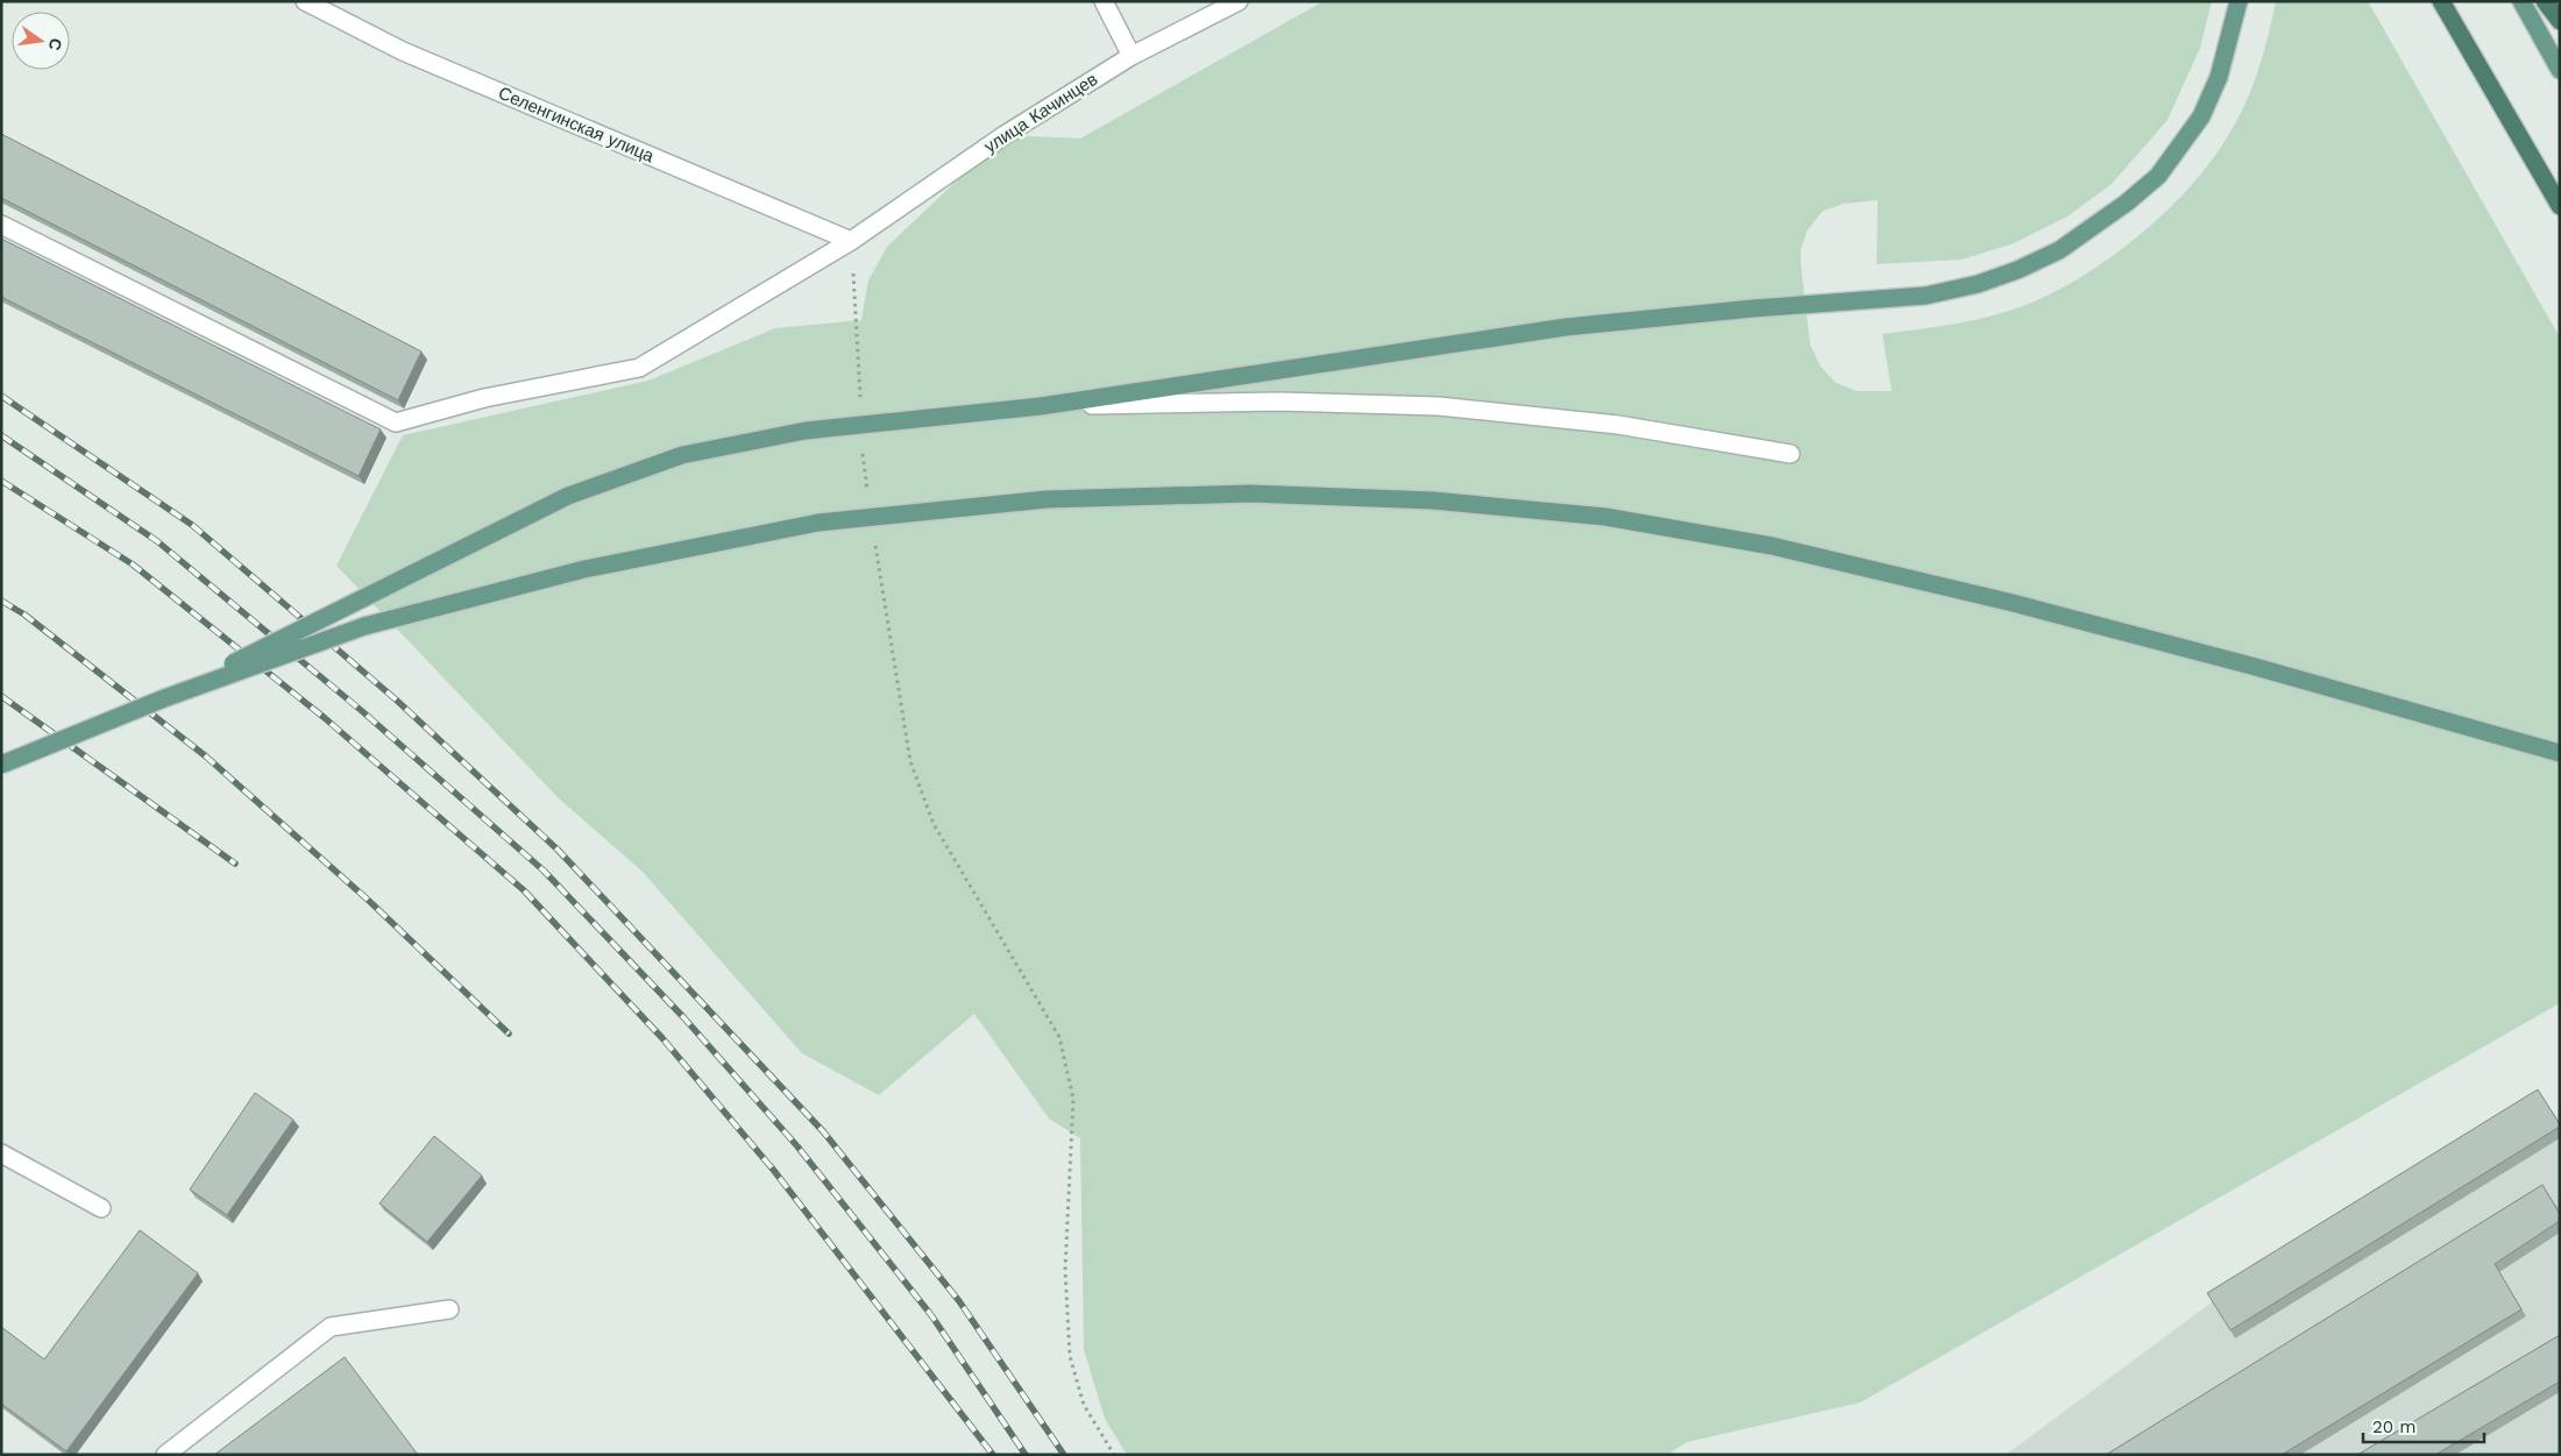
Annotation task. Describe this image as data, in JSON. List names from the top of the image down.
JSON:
{
  "streets": {
    "street": ["улица Качинцев", "Селенгинская улица"]
  },
  "crossings": [
    ["улица Качинцев", "Селенгинская улица"]
  ],
  "scale_bar": "20 m",
  "north": "right"
}
